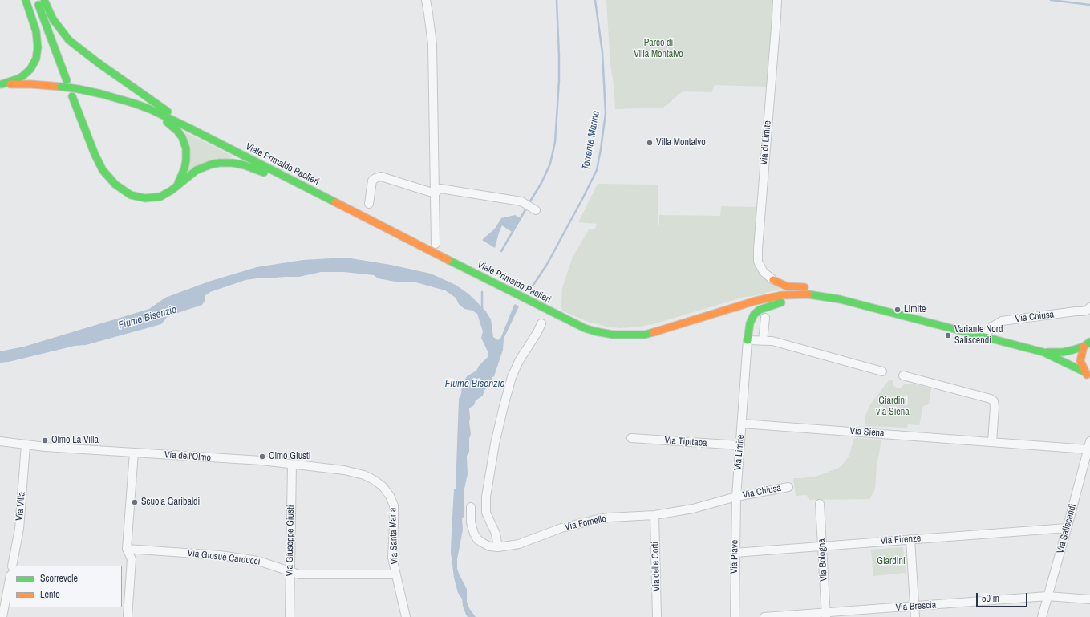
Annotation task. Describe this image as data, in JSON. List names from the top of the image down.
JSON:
{
  "streets": {
    "main road": ["Viale Primaldo Paolieri"],
    "street": [
      "Via di Limite",
      "Via Chiusa",
      "Via Siena",
      "Via Tipitapa",
      "Via Limite",
      "Via dell'Olmo",
      "Via Villa",
      "Via Fornello",
      "Via Saliscendi",
      "Via Santa Maria",
      "Via Firenze",
      "Via Giuseppe Giusti",
      "Via Piave",
      "Via Giosuè Carducci",
      "Via Bologna",
      "Via delle Corti",
      "Via Brescia"
    ]
  },
  "crossings": [
    ["Viale Primaldo Paolieri", "Via Chiusa"],
    ["Via Chiusa", "Via Limite"],
    ["Via Chiusa", "Via Piave"],
    ["Via Siena", "Via Limite"],
    ["Via Siena", "Via Saliscendi"],
    ["Via Tipitapa", "Via Limite"],
    ["Via Limite", "Via Piave"],
    ["Via dell'Olmo", "Via Villa"],
    ["Via dell'Olmo", "Via Santa Maria"],
    ["Via dell'Olmo", "Via Giuseppe Giusti"],
    ["Via Fornello", "Via delle Corti"],
    ["Via Saliscendi", "Via Firenze"],
    ["Via Saliscendi", "Via Brescia"],
    ["Via Santa Maria", "Via Giosuè Carducci"],
    ["Via Firenze", "Via Piave"],
    ["Via Firenze", "Via Bologna"],
    ["Via Giuseppe Giusti", "Via Giosuè Carducci"],
    ["Via Bologna", "Via Brescia"]
  ],
  "water": ["Torrente Marina", "Fiume Bisenzio"],
  "parks": ["Parco di Villa Montalvo", "Giardini via Siena", "Giardini"],
  "places": [
    "Villa Montalvo",
    "Limite",
    "Variante Nord Saliscendi",
    "Olmo La Villa",
    "Olmo Giusti",
    "Scuola Garibaldi"
  ],
  "legend": ["Scorrevole", "Lento"],
  "scale_bar": "50 m"
}
